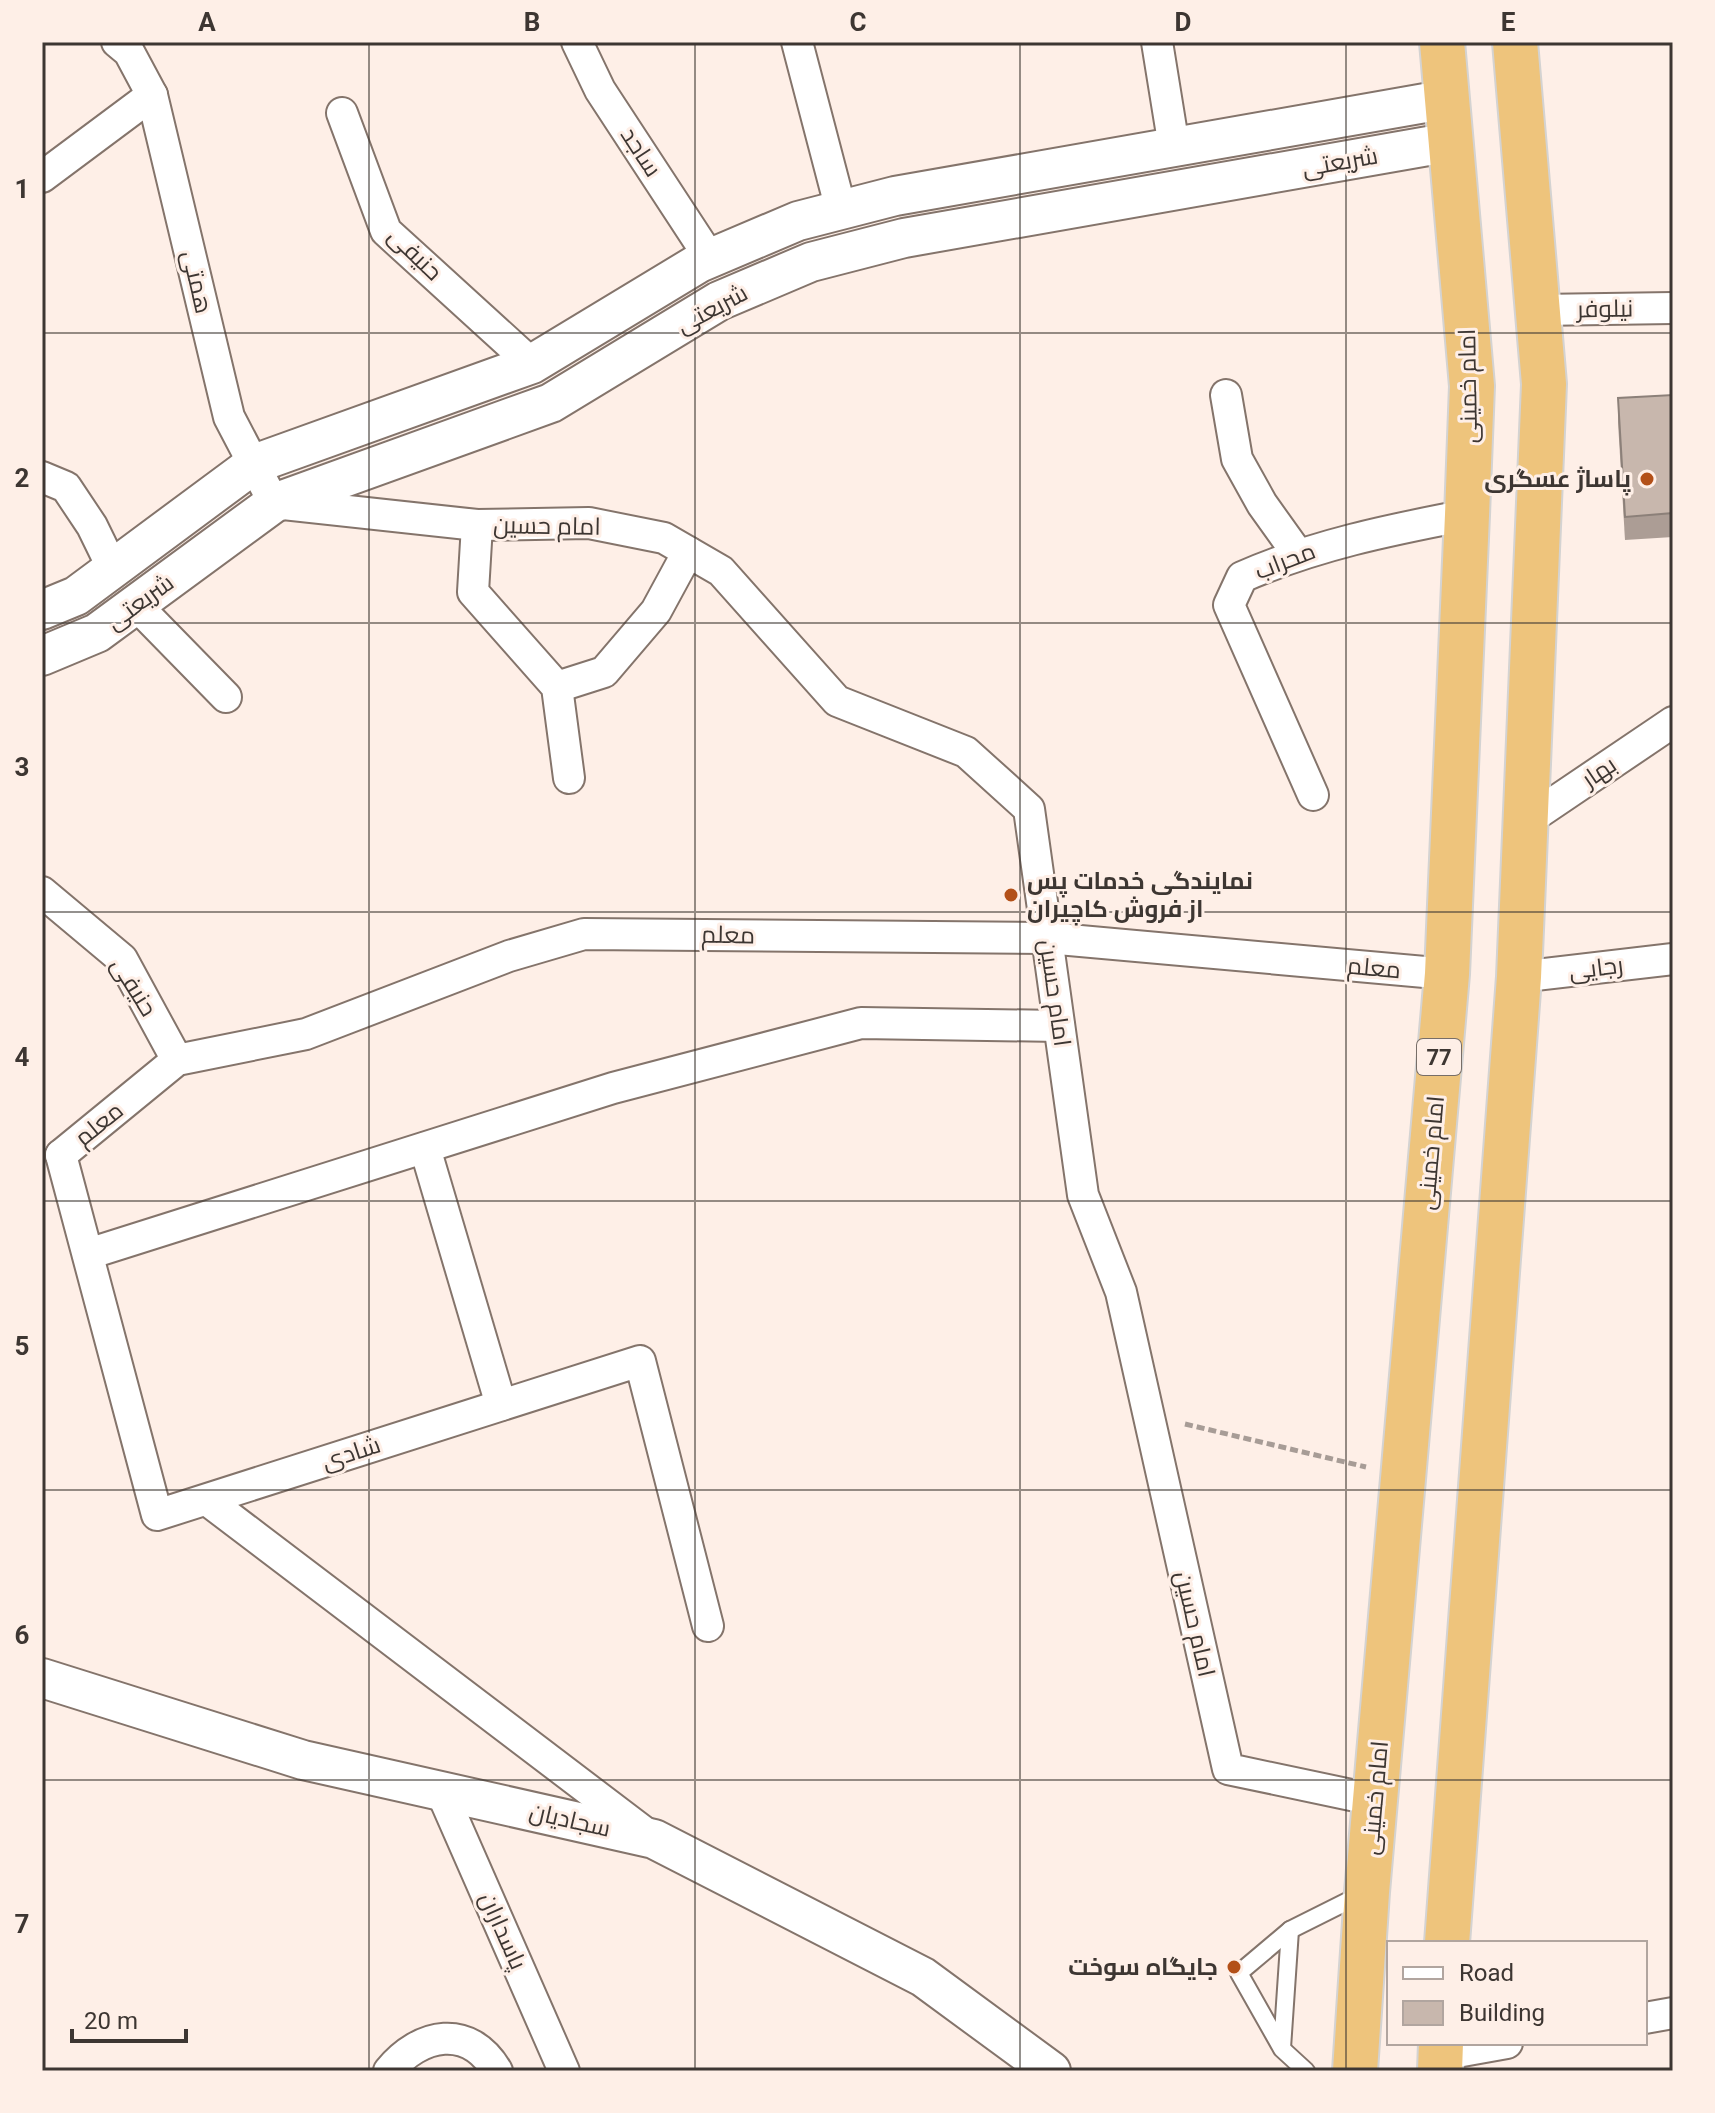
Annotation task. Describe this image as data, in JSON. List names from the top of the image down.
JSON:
{
  "streets": {
    "highway": ["امام خمینی", "77"],
    "street": [
      "ساجد",
      "شریعتی",
      "حنیفی",
      "همتی",
      "نیلوفر",
      "امام حسین",
      "محراب",
      "بهار",
      "معلم",
      "رجایی",
      "شادی",
      "سجادیان",
      "پاسداران"
    ]
  },
  "crossings": [
    ["ساجد", "شریعتی"],
    ["شریعتی", "حنیفی"],
    ["شریعتی", "همتی"],
    ["شریعتی", "امام خمینی"],
    ["شریعتی", "امام حسین"],
    ["حنیفی", "معلم"],
    ["همتی", "امام حسین"],
    ["امام خمینی", "امام حسین"],
    ["امام خمینی", "محراب"],
    ["امام خمینی", "معلم"],
    ["امام حسین", "معلم"],
    ["معلم", "شادی"],
    ["سجادیان", "پاسداران"]
  ],
  "places": ["پاساژ عسگری", "نمایندگی خدمات پس از فروش کاچیران", "جایگاه سوخت"],
  "legend": ["Road", "Building"],
  "scale_bar": "20 m",
  "grid": {
    "columns": [
      "A",
      "B",
      "C",
      "D",
      "E"
    ],
    "rows": [
      "1",
      "2",
      "3",
      "4",
      "5",
      "6",
      "7"
    ]
  }
}
